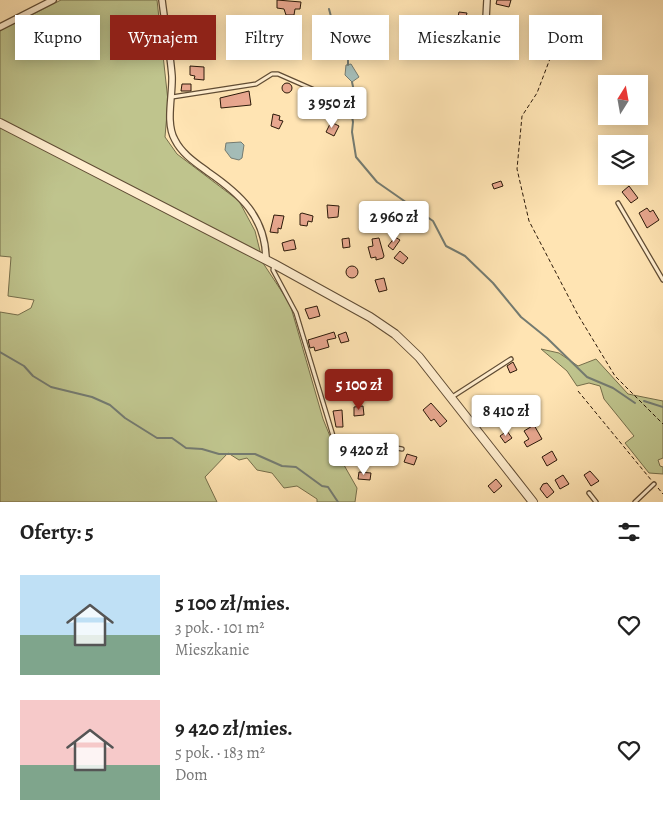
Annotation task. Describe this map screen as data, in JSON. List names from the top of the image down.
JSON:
{
  "north": "top",
  "page": {
    "chip": [
      "Kupno",
      "Wynajem",
      "Filtry",
      "Nowe",
      "Mieszkanie",
      "Dom"
    ],
    "price": [
      "3 950 zł",
      "2 960 zł",
      "5 100 zł",
      "8 410 zł",
      "9 420 zł"
    ],
    "heading": "Oferty: 5",
    "list": [
      {
        "name": "5 100 zł/mies.",
        "note": "3 pok. · 101 m² · Mieszkanie"
      },
      {
        "name": "9 420 zł/mies.",
        "note": "5 pok. · 183 m² · Dom"
      }
    ]
  }
}
